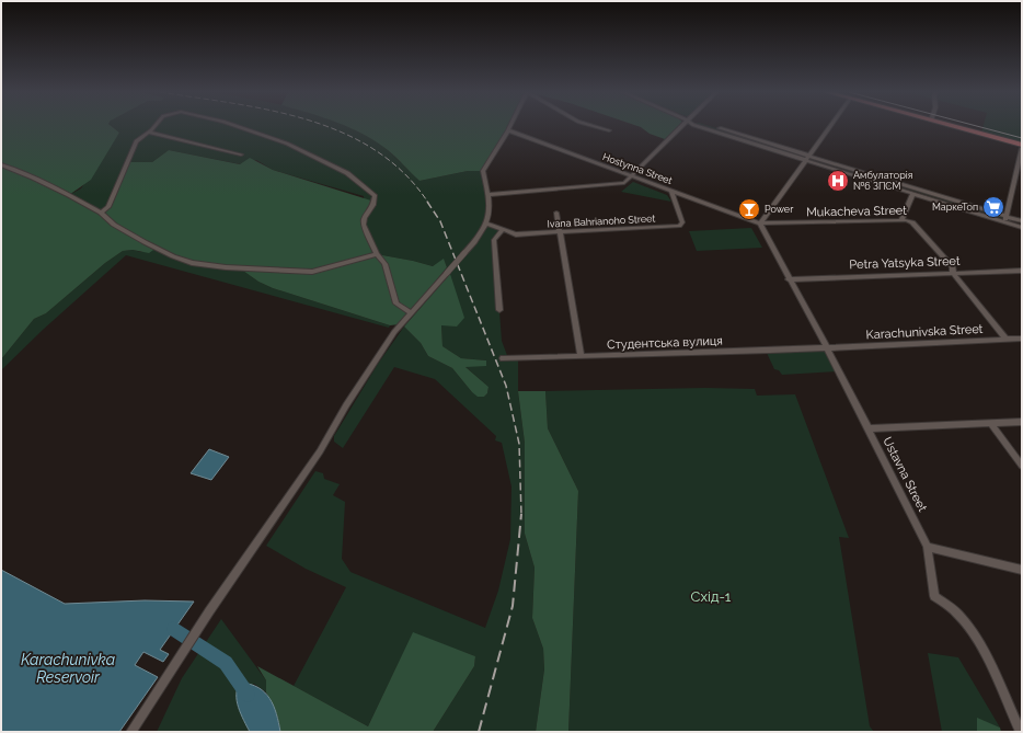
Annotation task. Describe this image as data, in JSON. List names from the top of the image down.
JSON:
{
  "streets": {
    "street": [
      "Hostynna Street",
      "Mukacheva Street",
      "Ivana Bahrianoho Street",
      "Petra Yatsyka Street",
      "Karachunivska Street",
      "Студентська вулиця",
      "Ustavna Street"
    ]
  },
  "crossings": [
    ["Hostynna Street", "Mukacheva Street"],
    ["Hostynna Street", "Ivana Bahrianoho Street"],
    ["Hostynna Street", "Ustavna Street"],
    ["Mukacheva Street", "Petra Yatsyka Street"],
    ["Mukacheva Street", "Karachunivska Street"],
    ["Mukacheva Street", "Ustavna Street"],
    ["Petra Yatsyka Street", "Ustavna Street"],
    ["Karachunivska Street", "Студентська вулиця"],
    ["Karachunivska Street", "Ustavna Street"],
    ["Студентська вулиця", "Ustavna Street"]
  ],
  "water": ["Karachunivka Reservoir"],
  "parks": ["Схід-1"],
  "places": {
    "hospital": ["Амбулаторія №6 ЗПСМ"],
    "supermarket": ["МаркеТоп"],
    "bar": ["Power"]
  }
}
